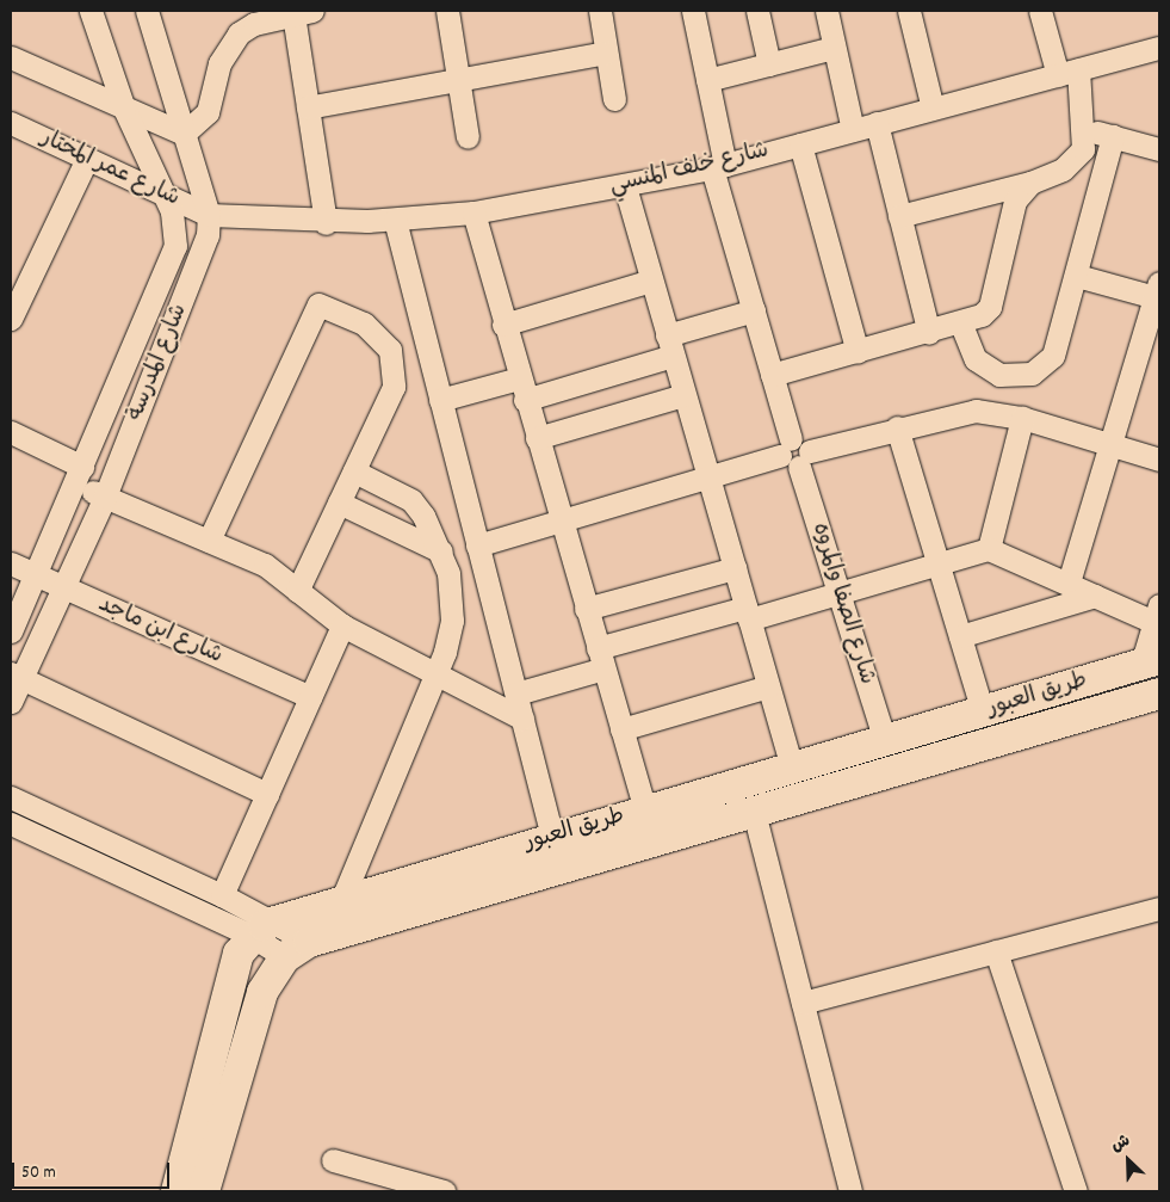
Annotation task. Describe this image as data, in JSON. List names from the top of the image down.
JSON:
{
  "streets": {
    "street": [
      "شارع عمر المختار",
      "شارع خلف المنسي",
      "شارع المدرسة",
      "شارع الصفا والمروه",
      "شارع ابن ماجد",
      "طريق العبور"
    ]
  },
  "crossings": [
    ["شارع عمر المختار", "شارع خلف المنسي"],
    ["شارع عمر المختار", "شارع المدرسة"],
    ["شارع خلف المنسي", "شارع المدرسة"],
    ["شارع خلف المنسي", "شارع الصفا والمروه"],
    ["شارع المدرسة", "شارع ابن ماجد"],
    ["شارع الصفا والمروه", "طريق العبور"]
  ],
  "scale_bar": "50 m",
  "north": "top left"
}
